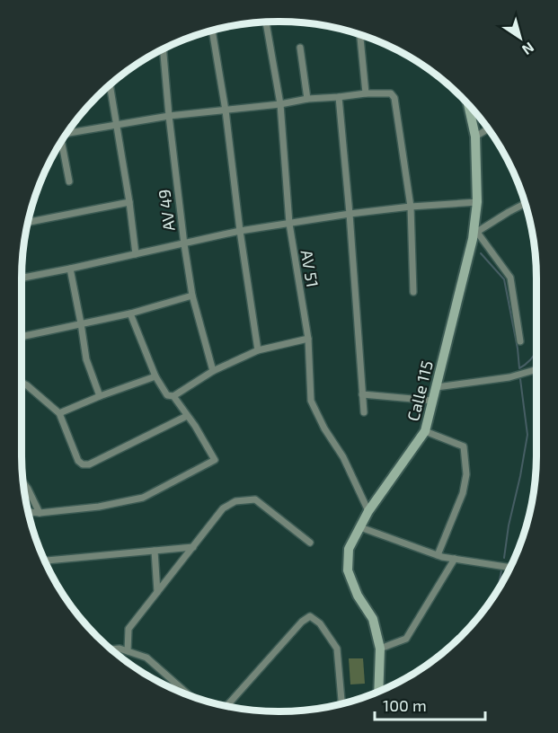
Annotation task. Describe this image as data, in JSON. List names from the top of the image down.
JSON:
{
  "streets": {
    "main road": ["Calle 115"],
    "street": ["AV 49", "AV 51"]
  },
  "crossings": [
    ["AV 51", "Calle 115"]
  ],
  "scale_bar": "100 m",
  "north": "bottom right"
}
